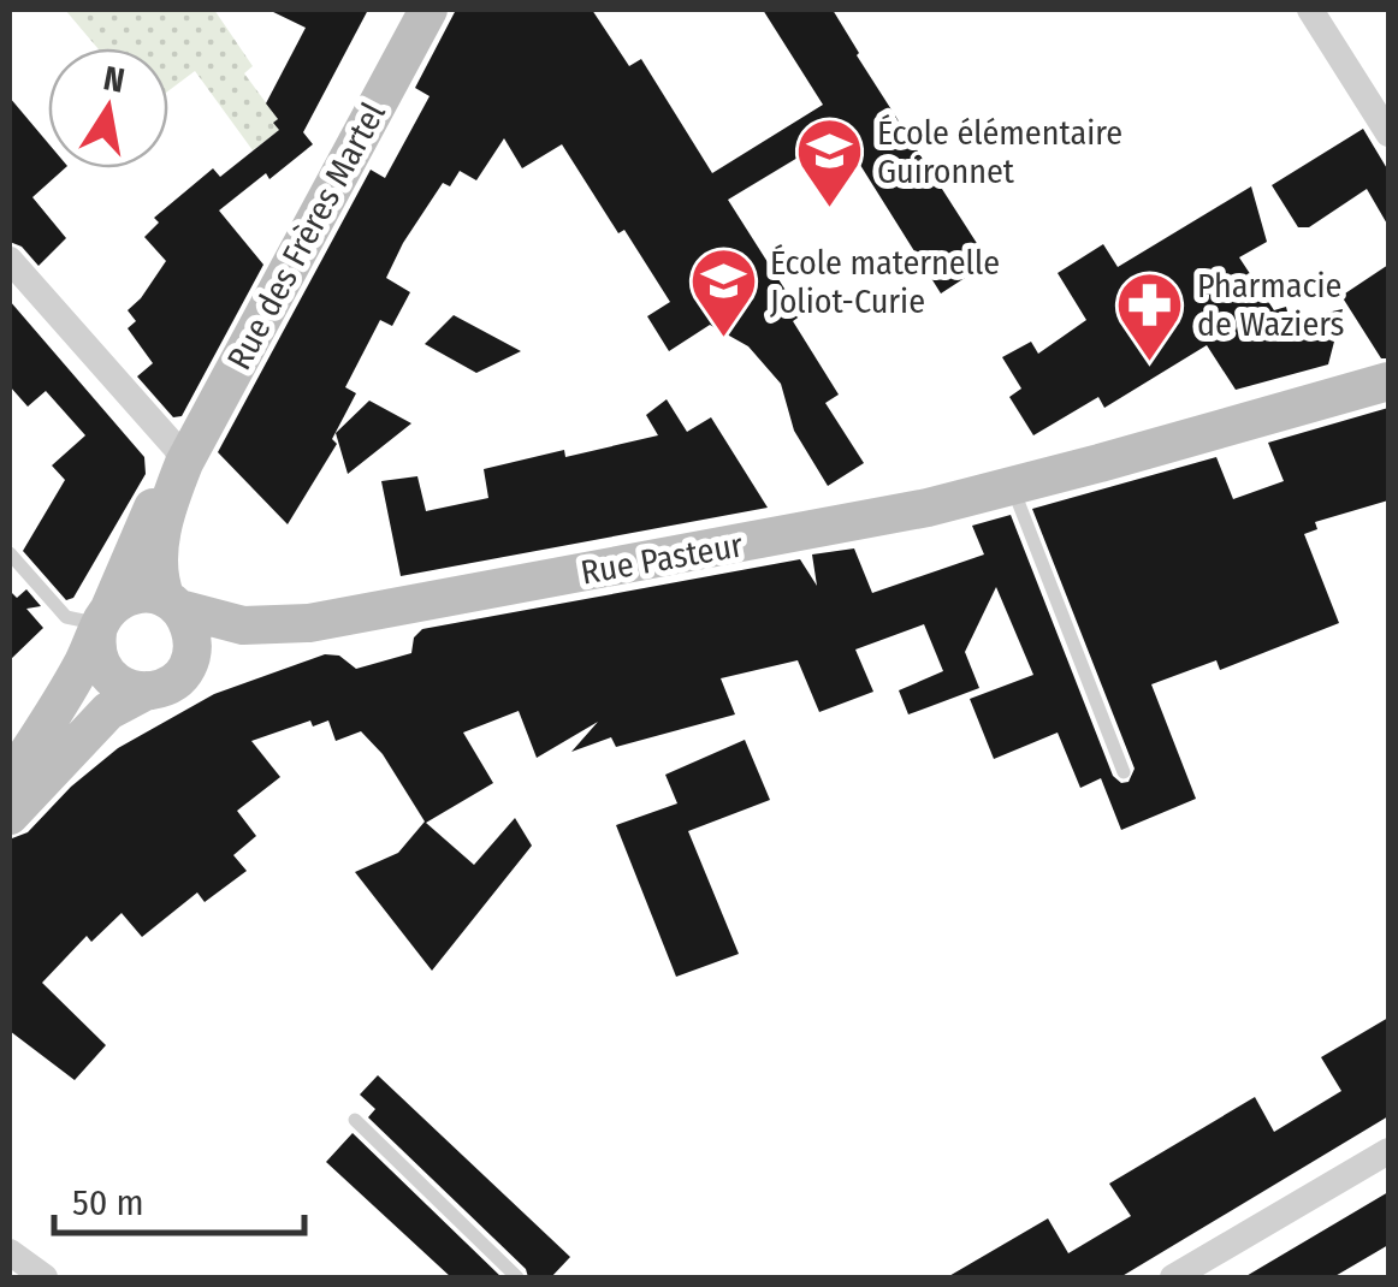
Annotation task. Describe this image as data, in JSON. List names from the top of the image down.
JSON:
{
  "streets": {
    "street": ["Rue des Frères Martel", "Rue Pasteur"]
  },
  "crossings": [
    ["Rue des Frères Martel", "Rue Pasteur"]
  ],
  "places": {
    "school or university": ["École élémentaire Guironnet", "École maternelle Joliot-Curie"],
    "pharmacy": ["Pharmacie de Waziers"]
  },
  "scale_bar": "50 m",
  "north": "top"
}
